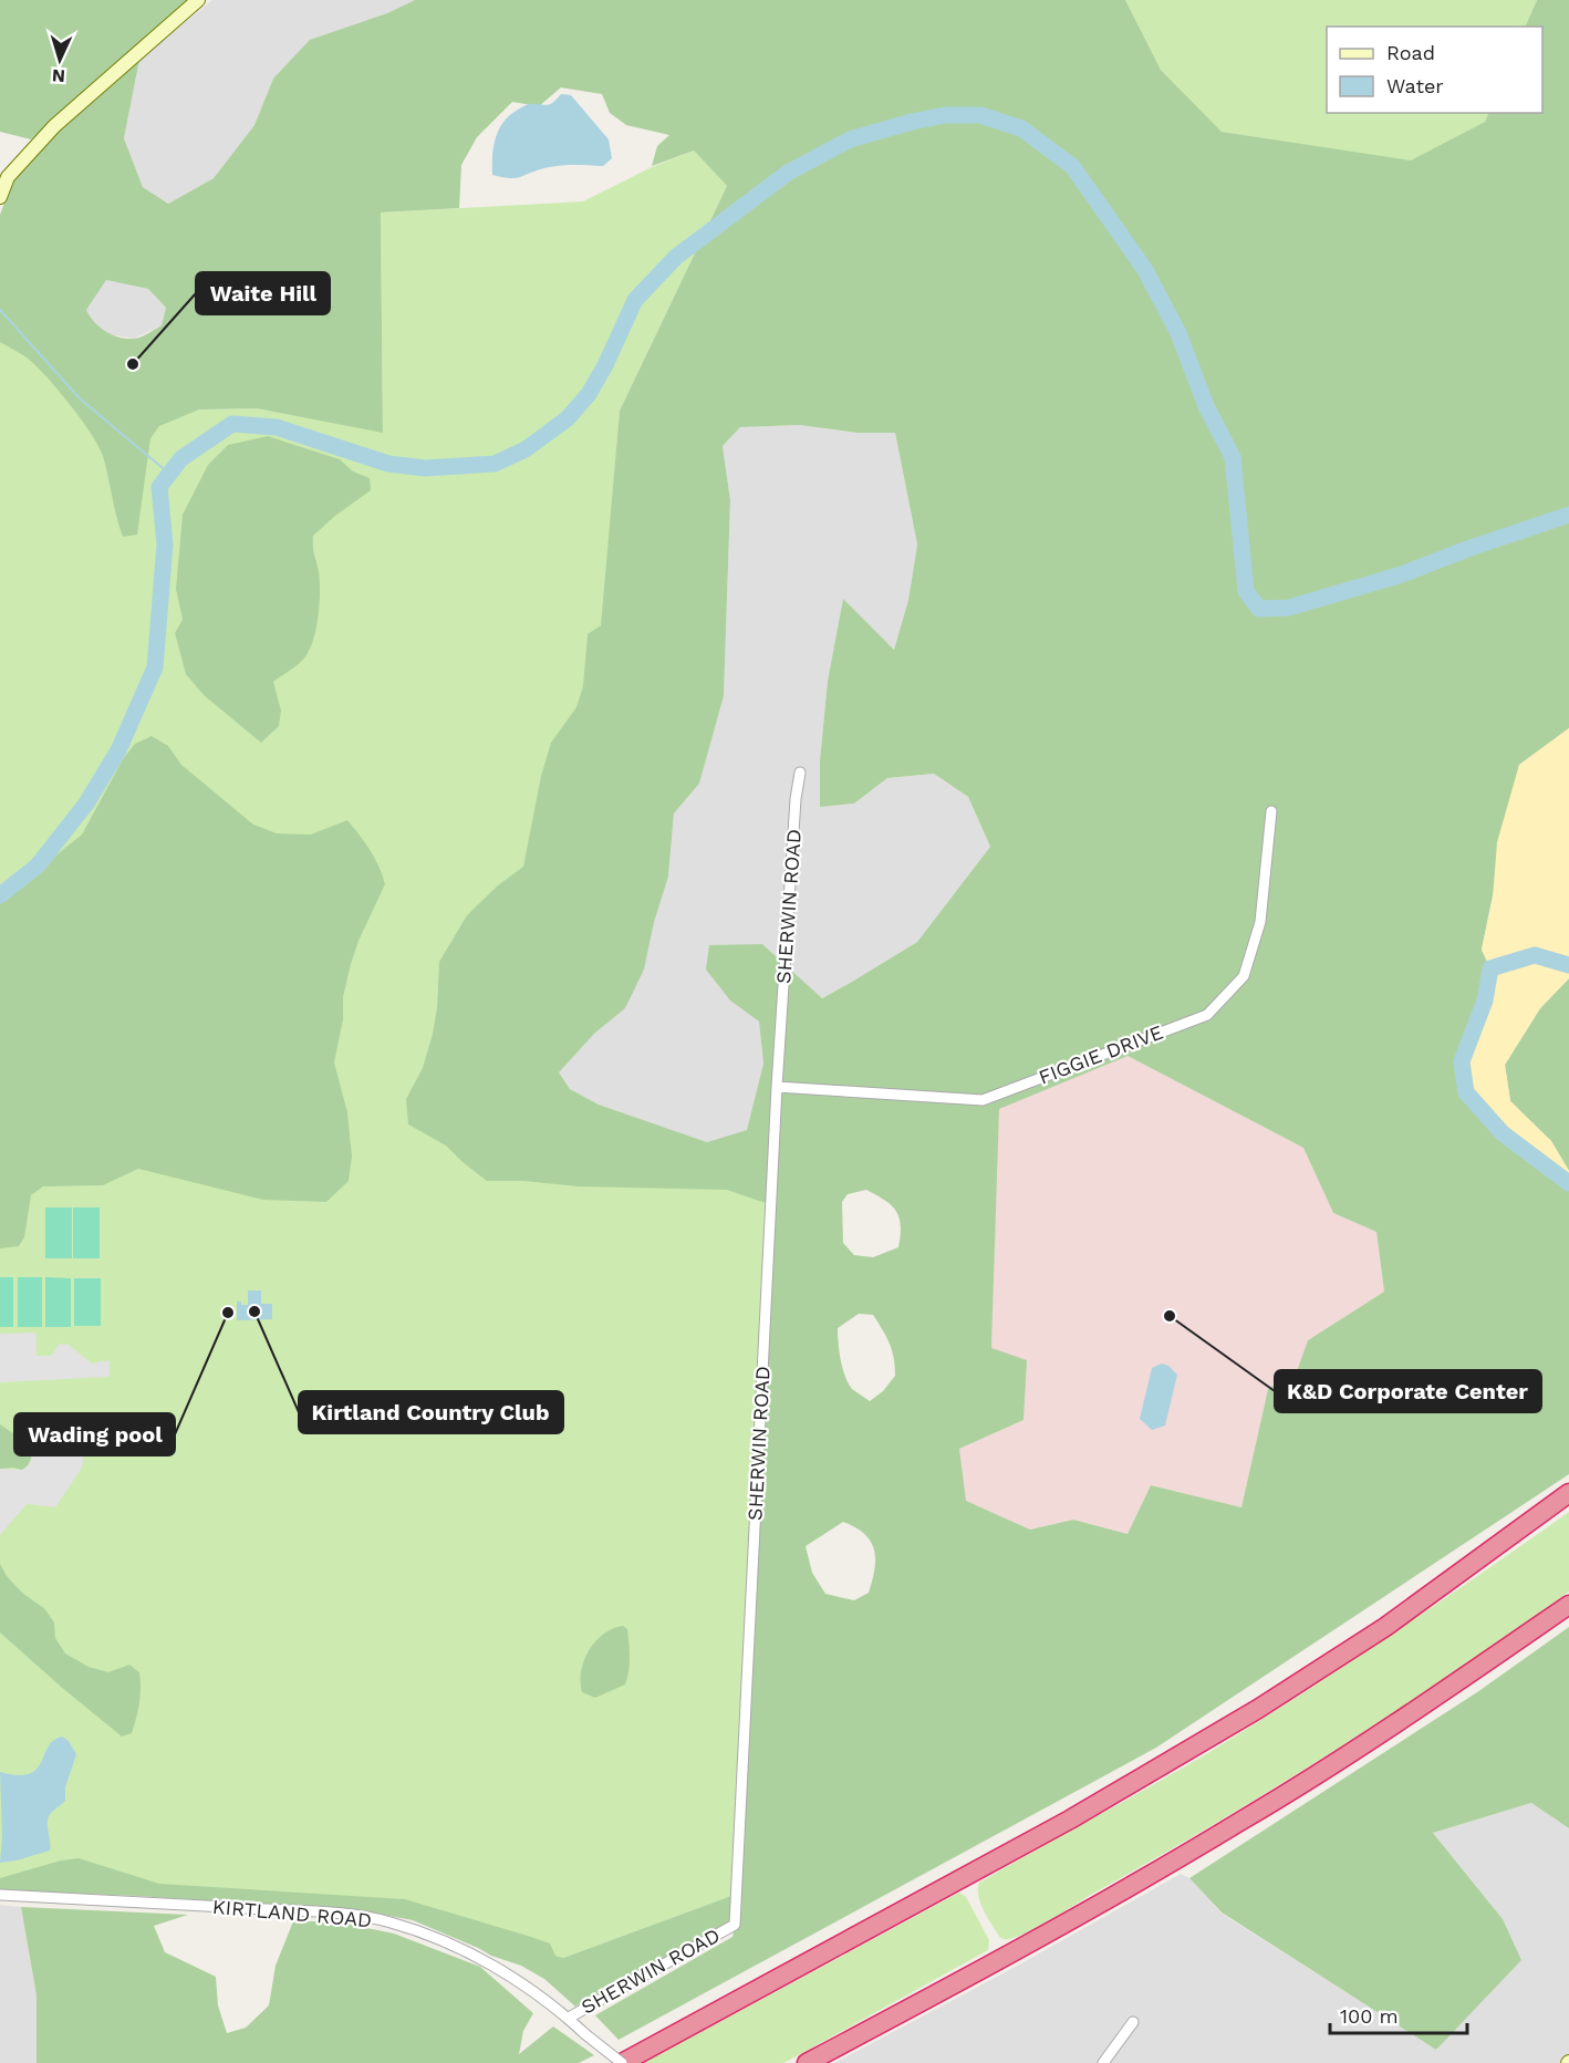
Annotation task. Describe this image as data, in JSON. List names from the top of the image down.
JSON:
{
  "streets": {
    "street": ["SHERWIN ROAD", "FIGGIE DRIVE", "KIRTLAND ROAD"]
  },
  "crossings": [
    ["SHERWIN ROAD", "FIGGIE DRIVE"],
    ["SHERWIN ROAD", "KIRTLAND ROAD"]
  ],
  "places": [
    "Waite Hill",
    "Kirtland Country Club",
    "Wading pool",
    "K&D Corporate Center"
  ],
  "legend": ["Road", "Water"],
  "scale_bar": "100 m",
  "north": "bottom"
}
